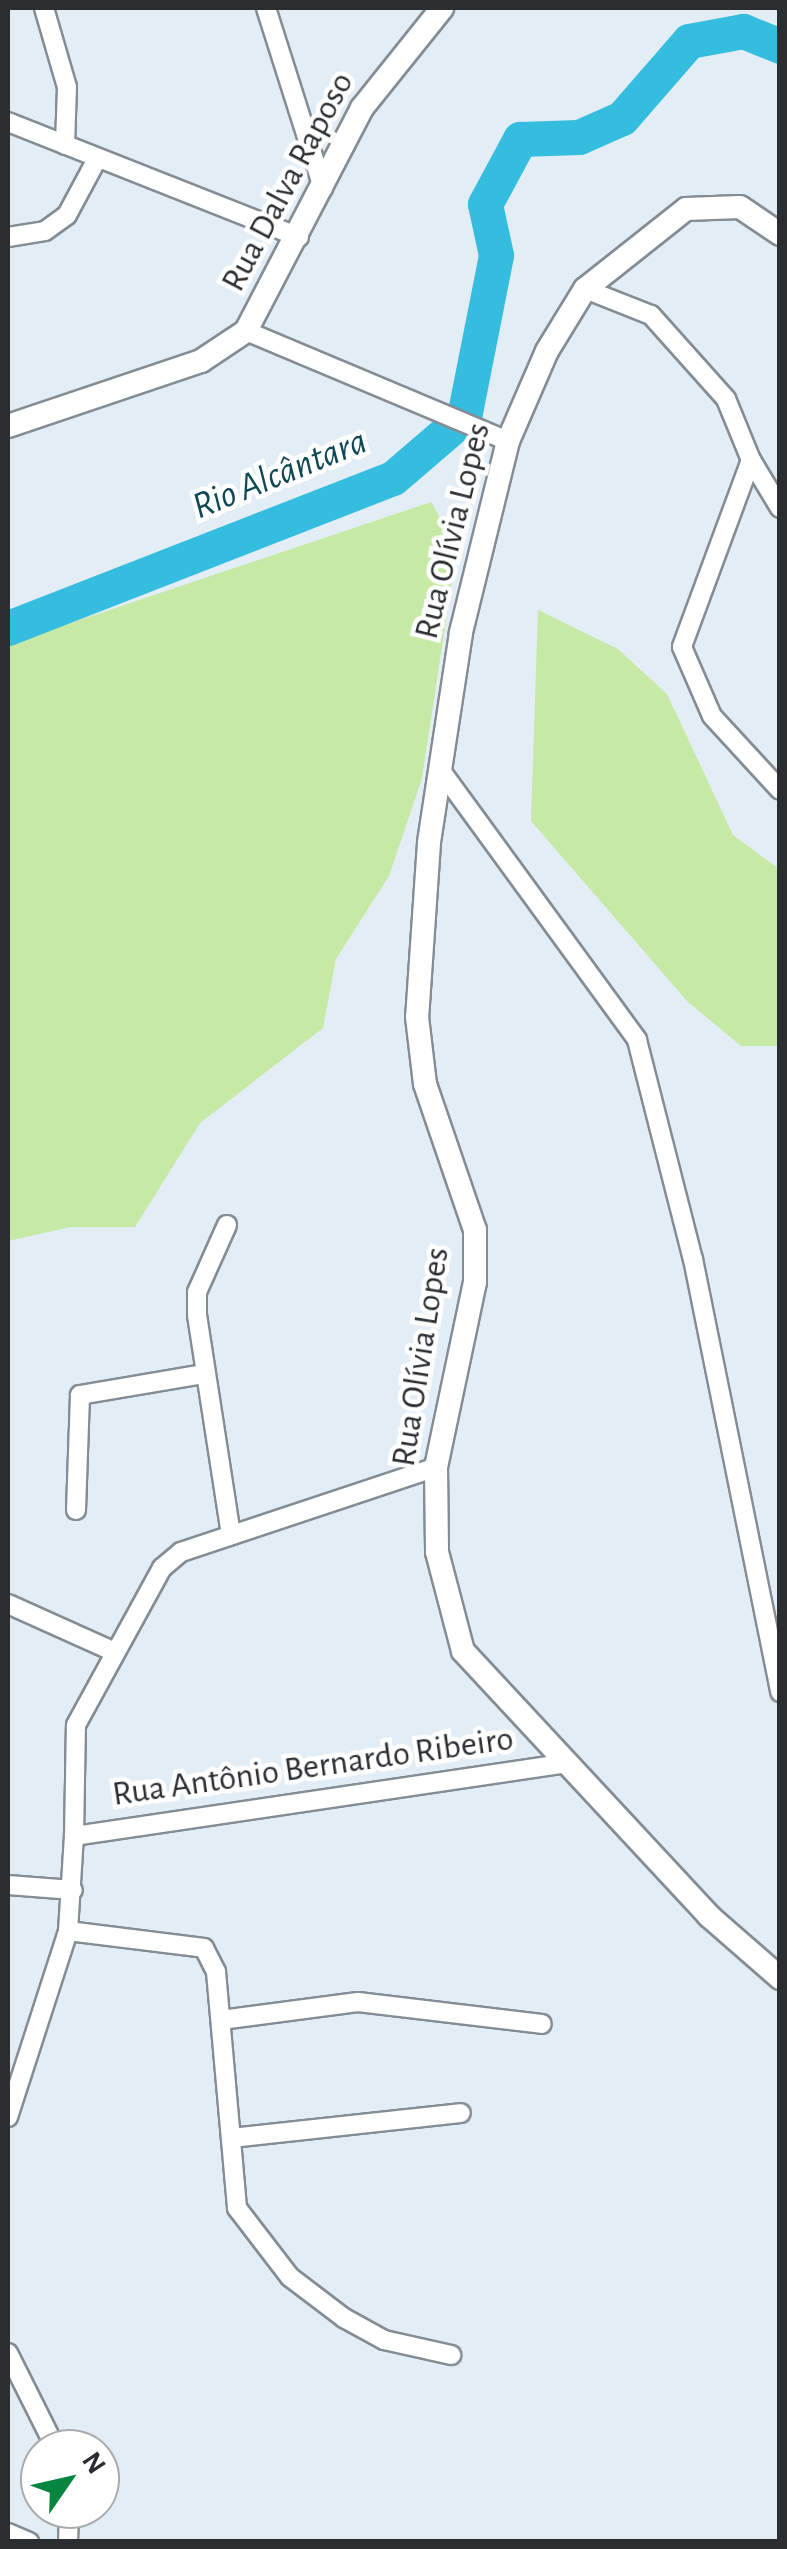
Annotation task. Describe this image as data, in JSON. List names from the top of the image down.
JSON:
{
  "streets": {
    "street": ["Rua Dalva Raposo", "Rua Olívia Lopes", "Rua Antônio Bernardo Ribeiro"]
  },
  "crossings": [
    ["Rua Olívia Lopes", "Rua Antônio Bernardo Ribeiro"]
  ],
  "water": ["Rio Alcântara"],
  "north": "top right"
}
